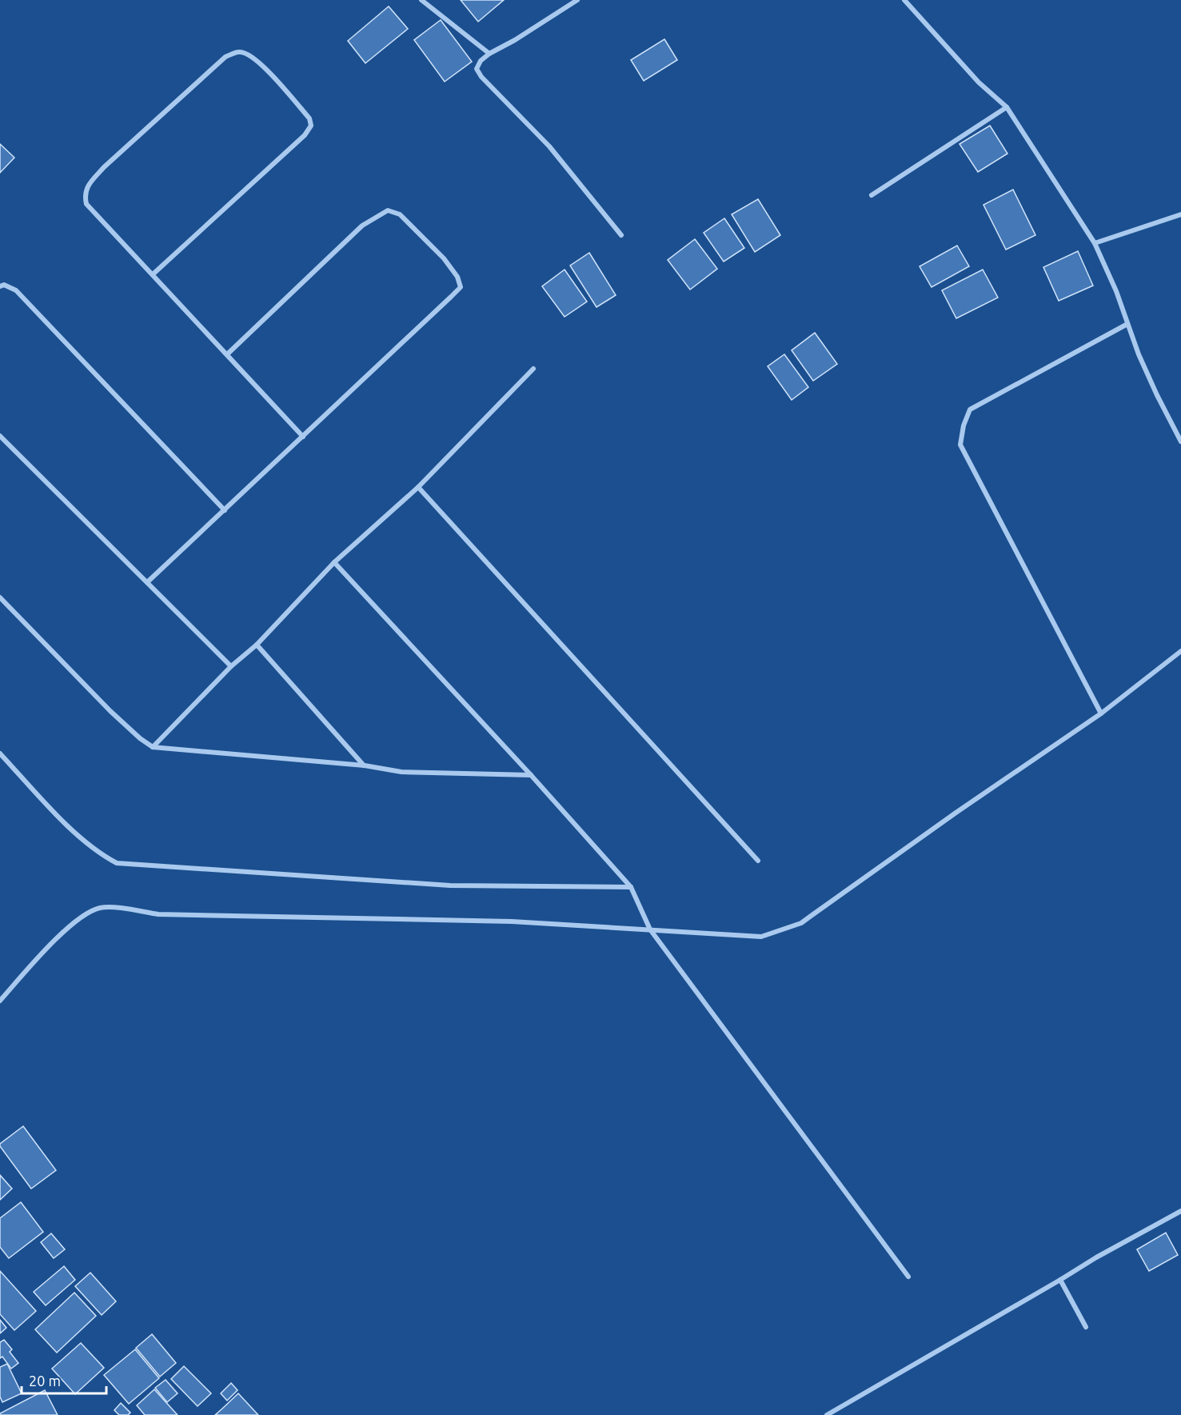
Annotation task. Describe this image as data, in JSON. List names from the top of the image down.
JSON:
{
  "scale_bar": "20 m"
}
